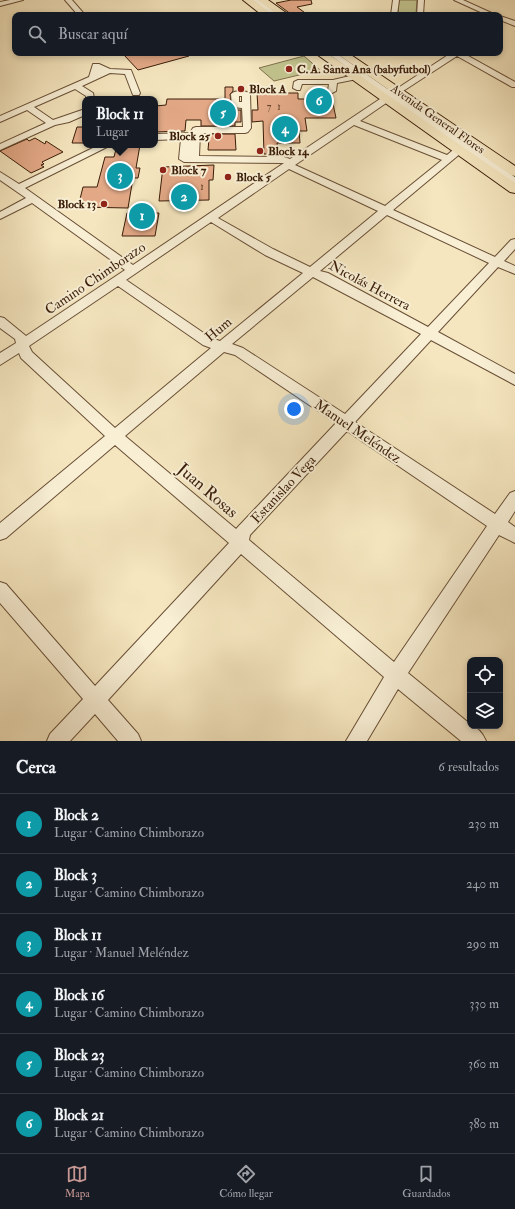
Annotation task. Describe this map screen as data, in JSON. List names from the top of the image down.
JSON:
{
  "streets": {
    "main road": ["Avenida General Flores"],
    "street": [
      "Camino Chimborazo",
      "Nicolás Herrera",
      "Hum",
      "Manuel Meléndez",
      "Estanislao Vega",
      "Juan Rosas"
    ]
  },
  "crossings": [
    ["Avenida General Flores", "Camino Chimborazo"],
    ["Avenida General Flores", "Hum"],
    ["Camino Chimborazo", "Nicolás Herrera"],
    ["Camino Chimborazo", "Manuel Meléndez"],
    ["Camino Chimborazo", "Juan Rosas"],
    ["Nicolás Herrera", "Hum"],
    ["Nicolás Herrera", "Estanislao Vega"],
    ["Hum", "Manuel Meléndez"],
    ["Hum", "Juan Rosas"],
    ["Manuel Meléndez", "Estanislao Vega"],
    ["Estanislao Vega", "Juan Rosas"]
  ],
  "places": [
    "C. A. Santa Ana (babyfutbol)",
    "Block A",
    "Block 25",
    "Block 14",
    "Block 7",
    "Block 5",
    "Block 13"
  ],
  "house_numbers": ["7", "1", "1"],
  "page": {
    "search": "Buscar aquí",
    "pins": [
      "6",
      "5",
      "4",
      "3",
      "2",
      "1"
    ],
    "popup": ["Block 11", "Lugar"],
    "heading": ["Cerca", "6 resultados"],
    "list": [
      {
        "mark": "1",
        "name": "Block 2",
        "note": "Lugar · Camino Chimborazo",
        "value": "230 m"
      },
      {
        "mark": "2",
        "name": "Block 3",
        "note": "Lugar · Camino Chimborazo",
        "value": "240 m"
      },
      {
        "mark": "3",
        "name": "Block 11",
        "note": "Lugar · Manuel Meléndez",
        "value": "290 m"
      },
      {
        "mark": "4",
        "name": "Block 16",
        "note": "Lugar · Camino Chimborazo",
        "value": "330 m"
      },
      {
        "mark": "5",
        "name": "Block 23",
        "note": "Lugar · Camino Chimborazo",
        "value": "360 m"
      },
      {
        "mark": "6",
        "name": "Block 21",
        "note": "Lugar · Camino Chimborazo",
        "value": "380 m"
      }
    ],
    "nav": ["Mapa", "Cómo llegar", "Guardados"]
  }
}
